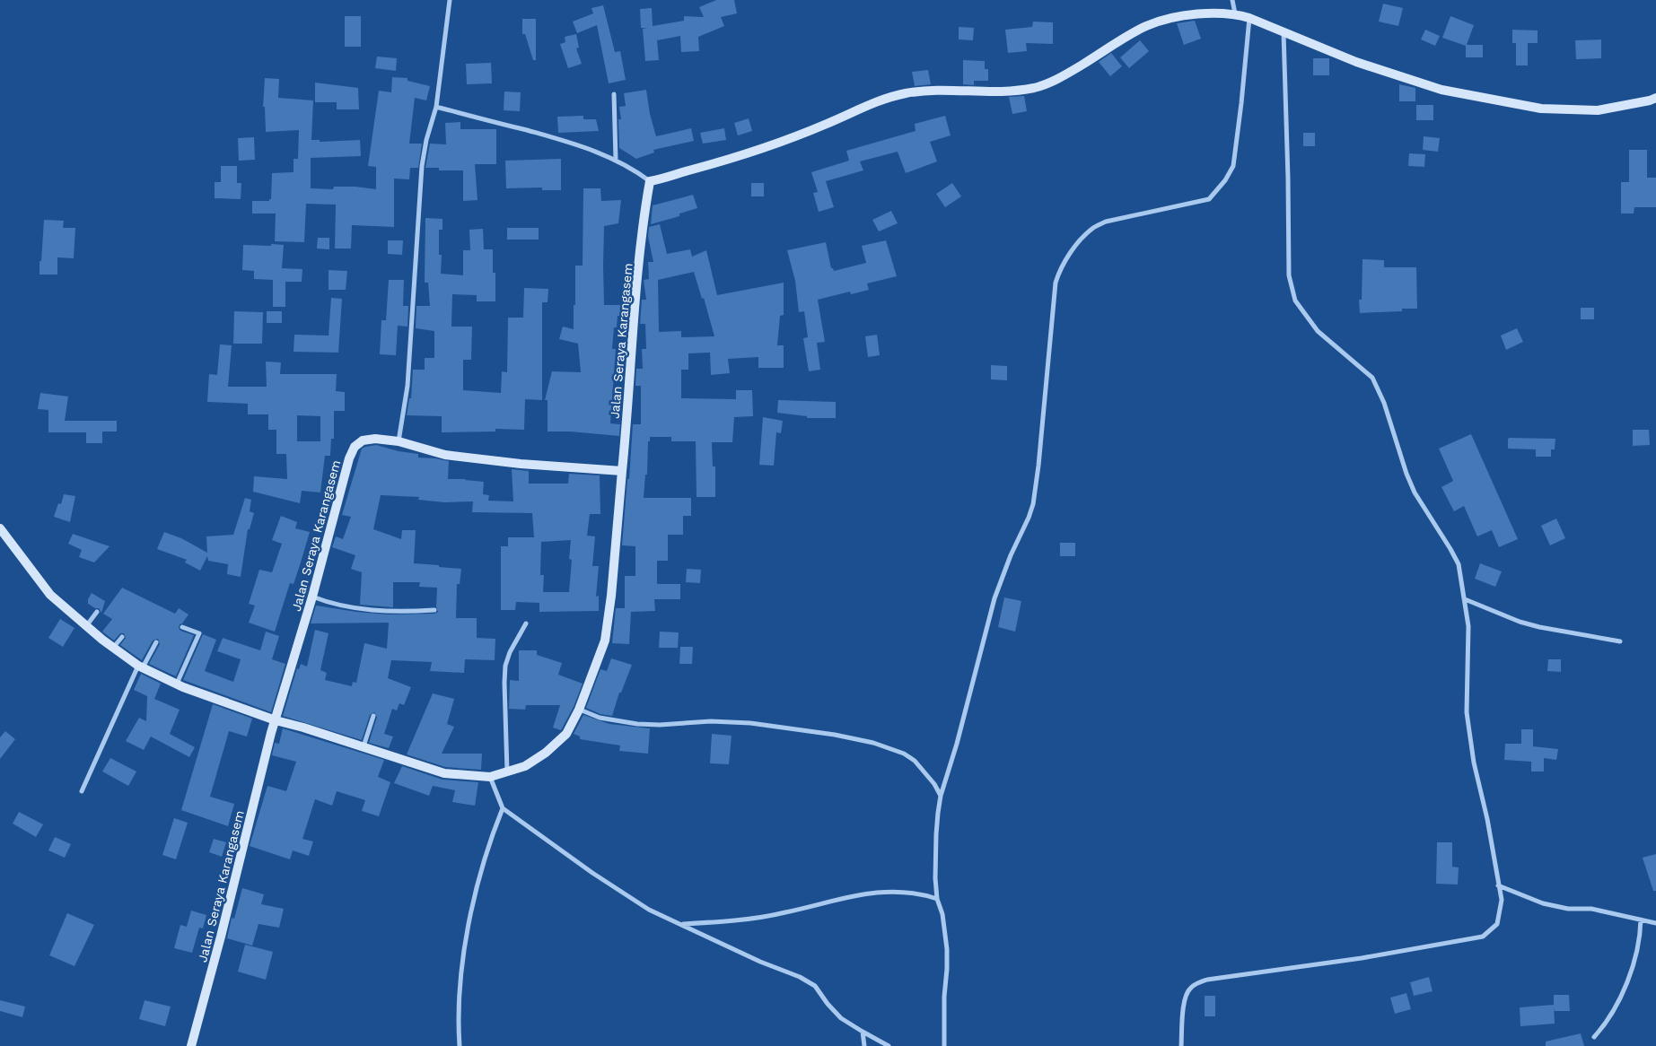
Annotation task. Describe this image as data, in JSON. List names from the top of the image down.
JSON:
{
  "streets": {
    "street": ["Jalan Seraya Karangasem"]
  }
}
